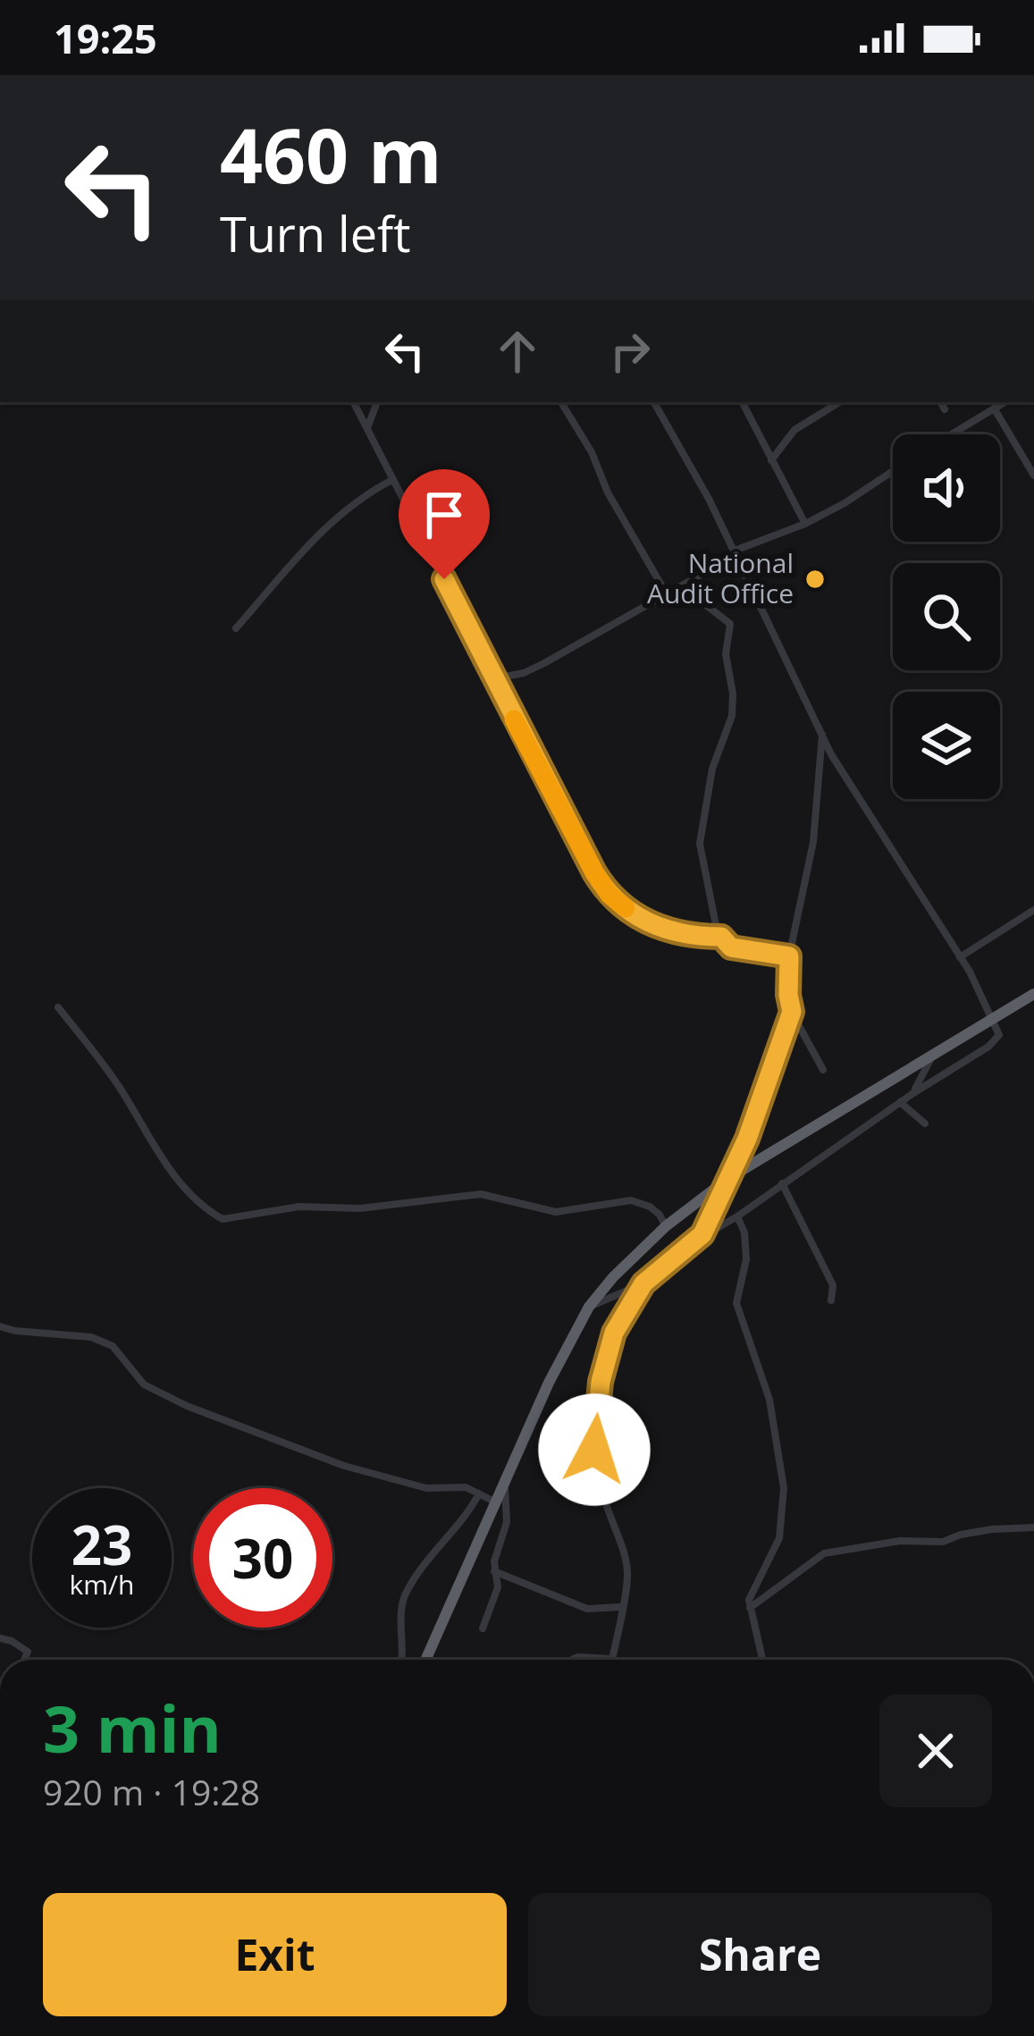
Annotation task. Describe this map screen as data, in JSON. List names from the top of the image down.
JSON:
{
  "places": ["National Audit Office"],
  "page": {
    "status": "19:25",
    "turn": ["460 m", "Turn left"],
    "speed": "23 km/h",
    "limit": "30",
    "heading": ["3 min", "920 m · 19:28"],
    "buttons": ["Exit", "Share"]
  }
}
